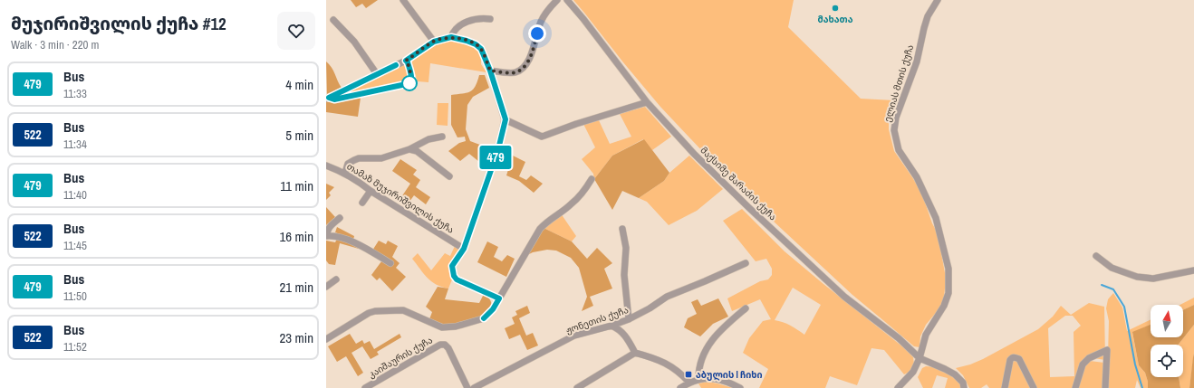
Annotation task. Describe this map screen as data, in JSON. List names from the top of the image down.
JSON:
{
  "streets": {
    "street": [
      "ელიას მთის ქუჩა",
      "მაქსიმე შარაძის ქუჩა",
      "თამაზ მუჯირიშვილის ქუჩა",
      "ჟონეთის ქუჩა",
      "კაიშაურის ქუჩა"
    ]
  },
  "crossings": [
    ["ელიას მთის ქუჩა", "მაქსიმე შარაძის ქუჩა"]
  ],
  "places": {
    "other": ["მახათა"],
    "transit": ["აბულის I ჩიხი"]
  },
  "lines": ["bus line 479"],
  "north": "top",
  "page": {
    "heading": ["მუჯირიშვილის ქუჩა #12", "Walk · 3 min · 220 m"],
    "on_map": "479",
    "list": [
      {
        "mark": "479",
        "name": "Bus",
        "note": "11:33",
        "value": "4 min"
      },
      {
        "mark": "522",
        "name": "Bus",
        "note": "11:34",
        "value": "5 min"
      },
      {
        "mark": "479",
        "name": "Bus",
        "note": "11:40",
        "value": "11 min"
      },
      {
        "mark": "522",
        "name": "Bus",
        "note": "11:45",
        "value": "16 min"
      },
      {
        "mark": "479",
        "name": "Bus",
        "note": "11:50",
        "value": "21 min"
      },
      {
        "mark": "522",
        "name": "Bus",
        "note": "11:52",
        "value": "23 min"
      }
    ]
  }
}
